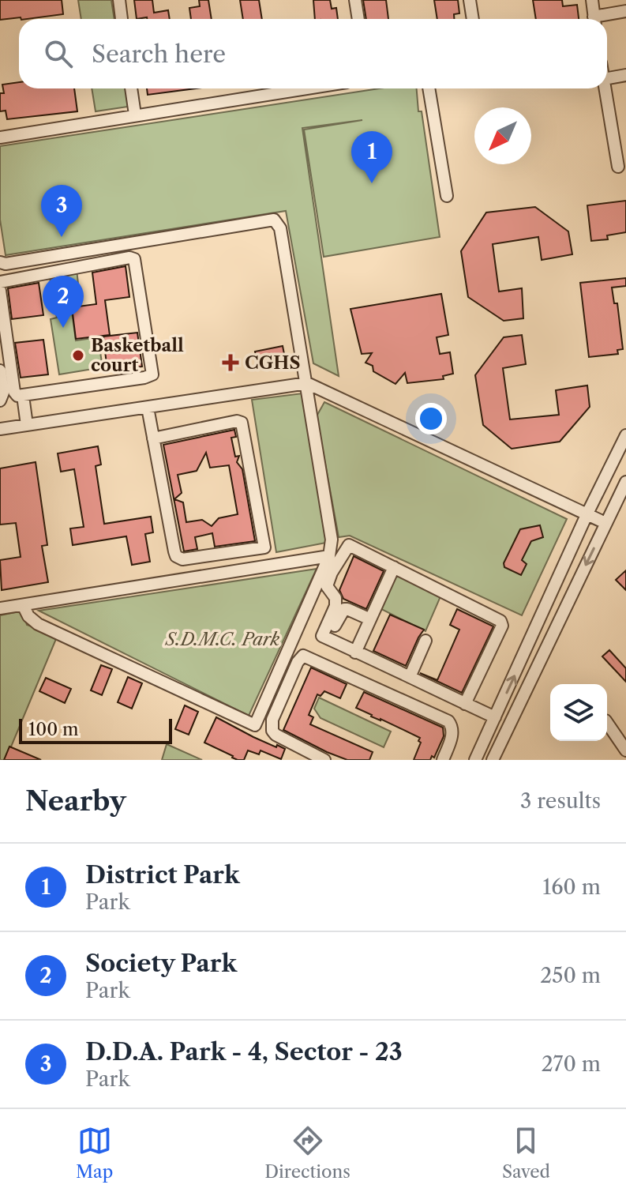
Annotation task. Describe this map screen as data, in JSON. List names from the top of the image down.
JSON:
{
  "parks": ["S.D.M.C. Park"],
  "places": {
    "other": ["Basketball court"],
    "health": ["CGHS"]
  },
  "scale_bar": "100 m",
  "north": "bottom left",
  "page": {
    "search": "Search here",
    "pins": ["1", "3", "2"],
    "scale": "100 m",
    "heading": ["Nearby", "3 results"],
    "list": [
      {
        "mark": "1",
        "name": "District Park",
        "note": "Park",
        "value": "160 m"
      },
      {
        "mark": "2",
        "name": "Society Park",
        "note": "Park",
        "value": "250 m"
      },
      {
        "mark": "3",
        "name": "D.D.A. Park - 4, Sector - 23",
        "note": "Park",
        "value": "270 m"
      }
    ],
    "nav": ["Map", "Directions", "Saved"]
  }
}
